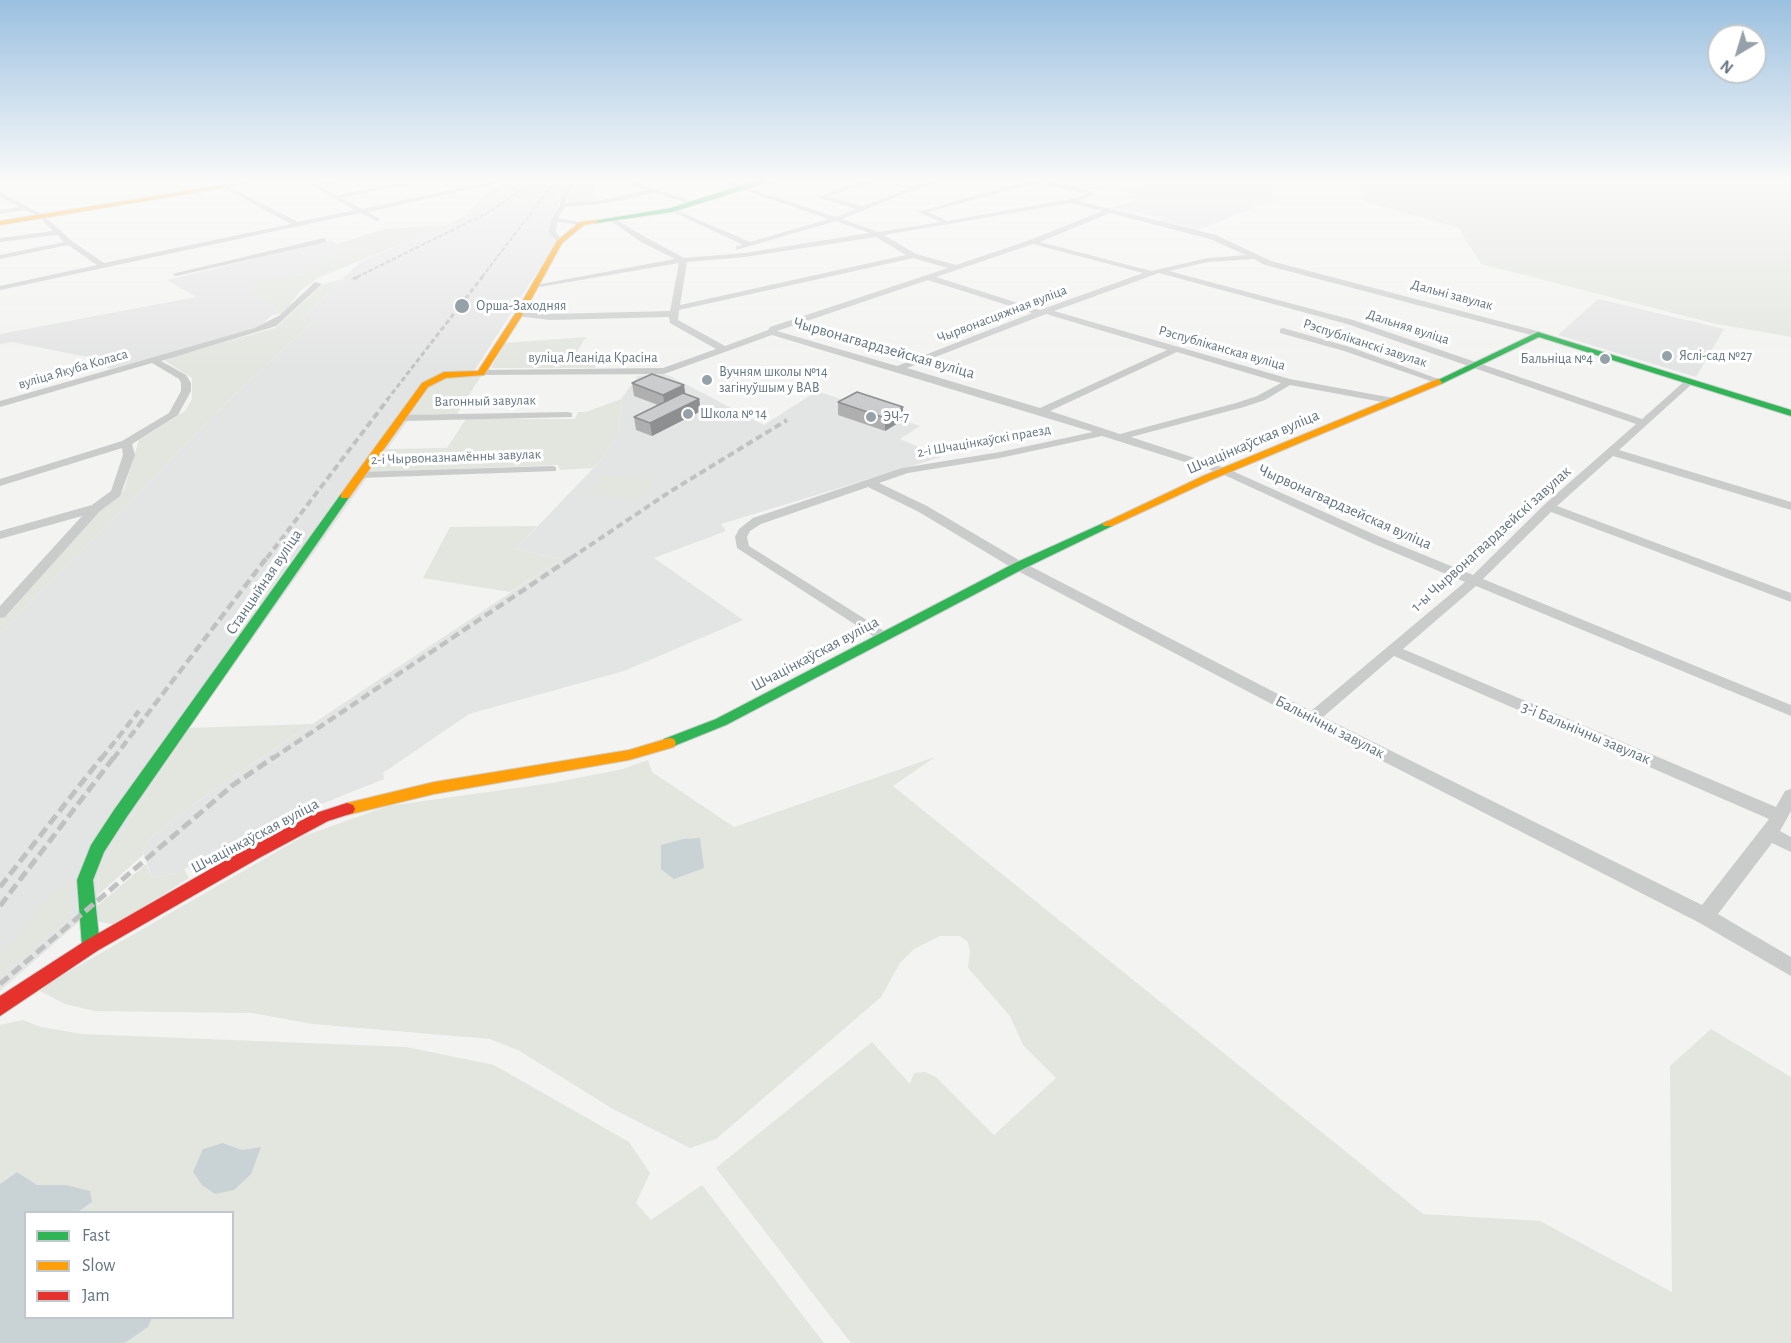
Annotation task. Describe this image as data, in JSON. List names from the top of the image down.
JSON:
{
  "streets": {
    "street": [
      "Дальні завулак",
      "Чырвонасцяжная вуліца",
      "Дальняя вуліца",
      "Рэспубліканскі завулак",
      "Чырвонагвардзейская вуліца",
      "Рэспубліканская вуліца",
      "вуліца Леаніда Красіна",
      "вуліца Якуба Коласа",
      "Вагонный завулак",
      "2-і Шчацінкаўскі праезд",
      "Шчацінкаўская вуліца",
      "2-і Чырвоназнамённы завулак",
      "1-ы Чырвонагвардзейскі завулак",
      "Станцыйная вуліца",
      "Бальнічны завулак",
      "3-і Бальнічны завулак"
    ]
  },
  "crossings": [
    ["Дальні завулак", "Чырвонасцяжная вуліца"],
    ["Дальні завулак", "Шчацінкаўская вуліца"],
    ["Дальні завулак", "1-ы Чырвонагвардзейскі завулак"],
    ["Чырвонасцяжная вуліца", "Дальняя вуліца"],
    ["Чырвонасцяжная вуліца", "Чырвонагвардзейская вуліца"],
    ["Чырвонасцяжная вуліца", "Рэспубліканская вуліца"],
    ["Дальняя вуліца", "Шчацінкаўская вуліца"],
    ["Дальняя вуліца", "1-ы Чырвонагвардзейскі завулак"],
    ["Рэспубліканскі завулак", "Шчацінкаўская вуліца"],
    ["Чырвонагвардзейская вуліца", "вуліца Леаніда Красіна"],
    ["Чырвонагвардзейская вуліца", "2-і Шчацінкаўскі праезд"],
    ["Чырвонагвардзейская вуліца", "Шчацінкаўская вуліца"],
    ["Чырвонагвардзейская вуліца", "1-ы Чырвонагвардзейскі завулак"],
    ["Рэспубліканская вуліца", "вуліца Леаніда Красіна"],
    ["Рэспубліканская вуліца", "Шчацінкаўская вуліца"],
    ["вуліца Леаніда Красіна", "Станцыйная вуліца"],
    ["Вагонный завулак", "Станцыйная вуліца"],
    ["2-і Шчацінкаўскі праезд", "Шчацінкаўская вуліца"],
    ["2-і Шчацінкаўскі праезд", "Бальнічны завулак"],
    ["Шчацінкаўская вуліца", "Станцыйная вуліца"],
    ["Шчацінкаўская вуліца", "Бальнічны завулак"],
    ["2-і Чырвоназнамённы завулак", "Станцыйная вуліца"],
    ["1-ы Чырвонагвардзейскі завулак", "Бальнічны завулак"],
    ["1-ы Чырвонагвардзейскі завулак", "3-і Бальнічны завулак"]
  ],
  "places": [
    "Орша-Заходняя",
    "Яслі-сад №27",
    "Бальніца №4",
    "Вучням школы №14 загінуўшым у ВАВ",
    "Школа № 14",
    "ЭЧ-7"
  ],
  "legend": ["Fast", "Slow", "Jam"],
  "north": "bottom left"
}
